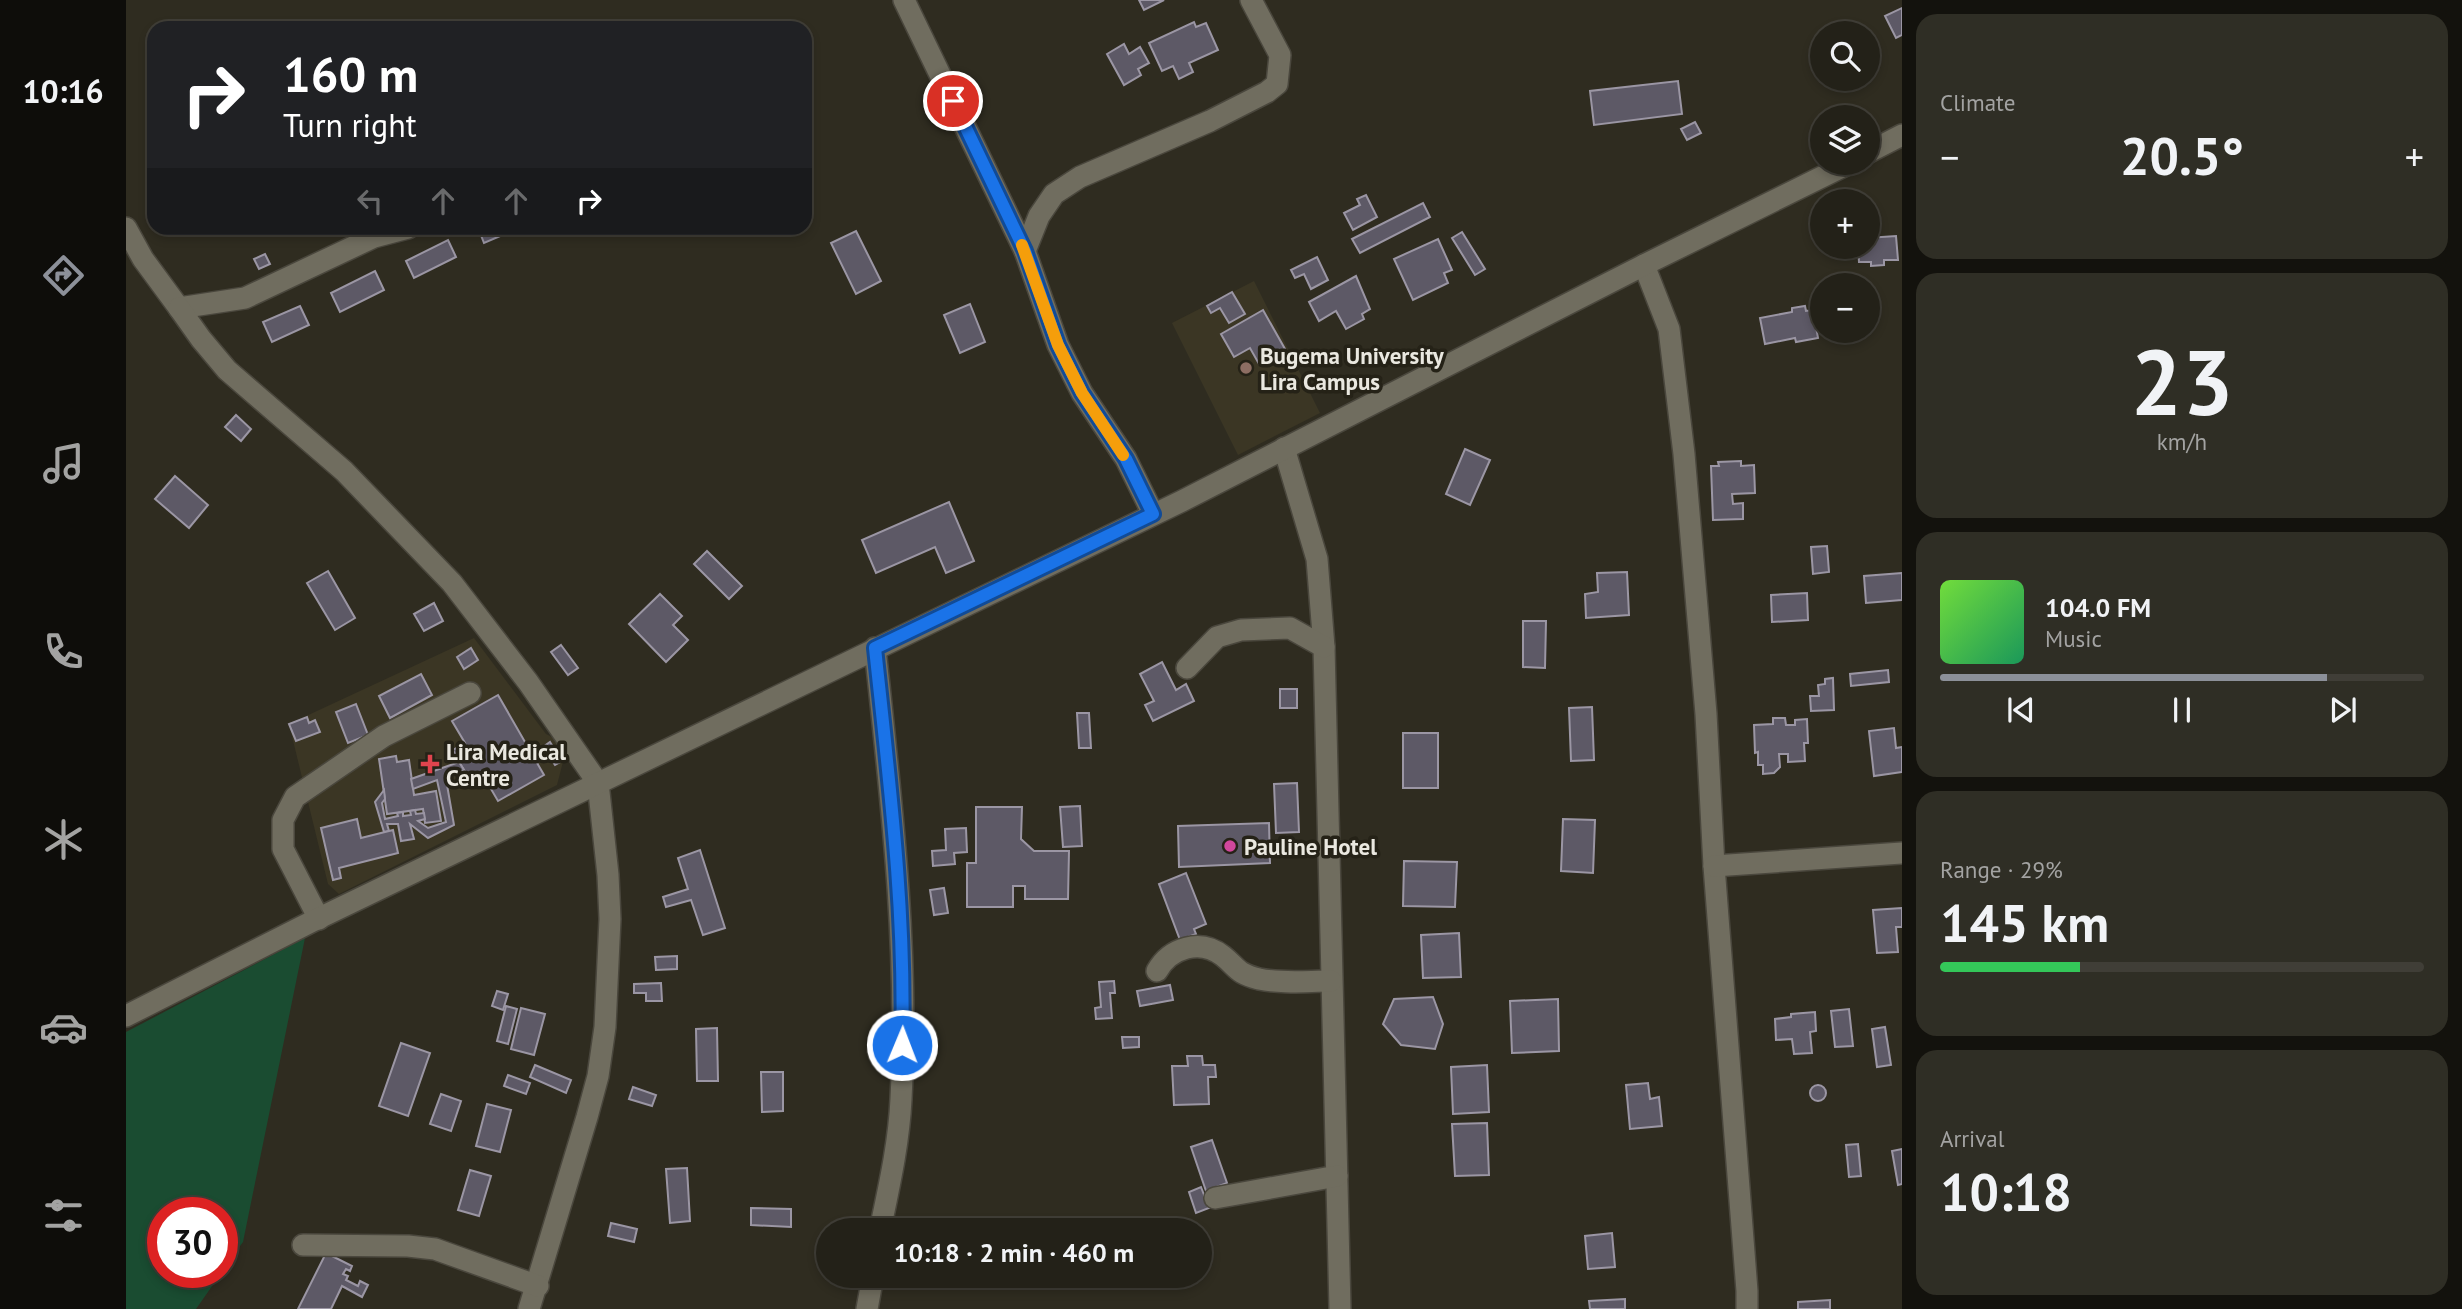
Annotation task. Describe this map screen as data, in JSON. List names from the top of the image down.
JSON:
{
  "places": {
    "other": ["Bugema University Lira Campus", "Pauline Hotel"],
    "health": ["Lira Medical Centre"]
  },
  "page": {
    "tabs": "10:16",
    "tile": [
      "Climate",
      ["23", "km/h"],
      ["Range · 29%", "145 km"],
      ["Arrival", "10:18"]
    ],
    "map_buttons": ["+", "−"],
    "turn": ["160 m", "Turn right"],
    "heat": ["−", "20.5°", "+"],
    "song": ["104.0 FM", "Music"],
    "limit": "30",
    "trip": "10:18 · 2 min · 460 m"
  }
}
